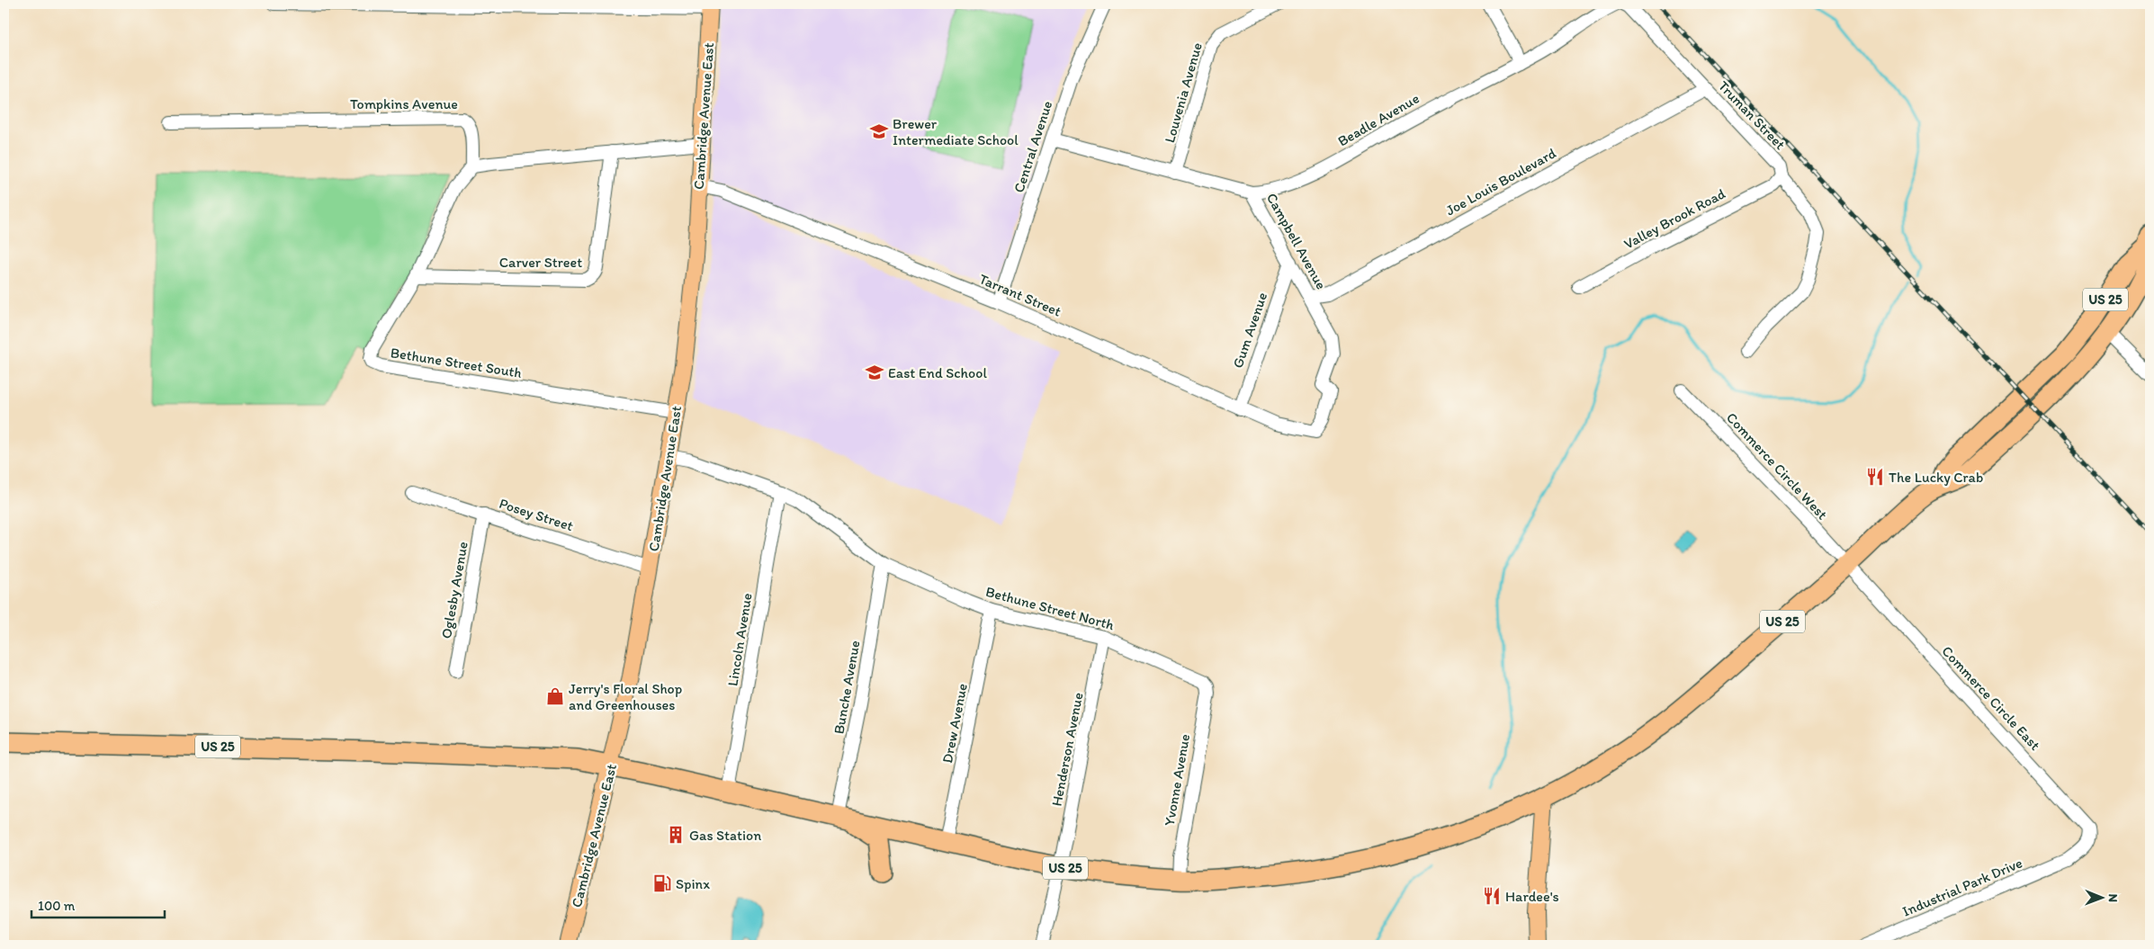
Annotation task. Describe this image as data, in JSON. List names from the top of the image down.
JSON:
{
  "streets": {
    "highway": ["US 25"],
    "main road": ["Cambridge Avenue East"],
    "street": [
      "Louvenia Avenue",
      "Tompkins Avenue",
      "Truman Street",
      "Beadle Avenue",
      "Central Avenue",
      "Joe Louis Boulevard",
      "Valley Brook Road",
      "Campbell Avenue",
      "Carver Street",
      "Tarrant Street",
      "Gum Avenue",
      "Bethune Street South",
      "Commerce Circle West",
      "Posey Street",
      "Oglesby Avenue",
      "Bethune Street North",
      "Lincoln Avenue",
      "Bunche Avenue",
      "Commerce Circle East",
      "Drew Avenue",
      "Henderson Avenue",
      "Yvonne Avenue",
      "Industrial Park Drive"
    ]
  },
  "crossings": [
    ["Louvenia Avenue", "Campbell Avenue"],
    ["Tompkins Avenue", "Bethune Street South"],
    ["Truman Street", "Joe Louis Boulevard"],
    ["Truman Street", "Valley Brook Road"],
    ["Cambridge Avenue East", "Tarrant Street"],
    ["Cambridge Avenue East", "US 25"],
    ["Cambridge Avenue East", "Bethune Street South"],
    ["Cambridge Avenue East", "Posey Street"],
    ["Cambridge Avenue East", "Bethune Street North"],
    ["Beadle Avenue", "Campbell Avenue"],
    ["Central Avenue", "Campbell Avenue"],
    ["Central Avenue", "Tarrant Street"],
    ["Joe Louis Boulevard", "Campbell Avenue"],
    ["Campbell Avenue", "Tarrant Street"],
    ["Campbell Avenue", "Gum Avenue"],
    ["Carver Street", "Bethune Street South"],
    ["Tarrant Street", "Gum Avenue"],
    ["US 25", "Commerce Circle West"],
    ["US 25", "Lincoln Avenue"],
    ["US 25", "Bunche Avenue"],
    ["US 25", "Commerce Circle East"],
    ["US 25", "Drew Avenue"],
    ["US 25", "Henderson Avenue"],
    ["US 25", "Yvonne Avenue"],
    ["Commerce Circle West", "Commerce Circle East"],
    ["Posey Street", "Oglesby Avenue"],
    ["Bethune Street North", "Lincoln Avenue"],
    ["Bethune Street North", "Bunche Avenue"],
    ["Bethune Street North", "Drew Avenue"],
    ["Bethune Street North", "Henderson Avenue"],
    ["Bethune Street North", "Yvonne Avenue"],
    ["Commerce Circle East", "Industrial Park Drive"]
  ],
  "places": {
    "school or university": ["Brewer Intermediate School", "East End School"],
    "restaurant": ["The Lucky Crab", "Hardee's"],
    "shop": ["Jerry's Floral Shop and Greenhouses"],
    "building": ["Gas Station"],
    "fuel station": ["Spinx"]
  },
  "scale_bar": "100 m",
  "north": "right"
}
